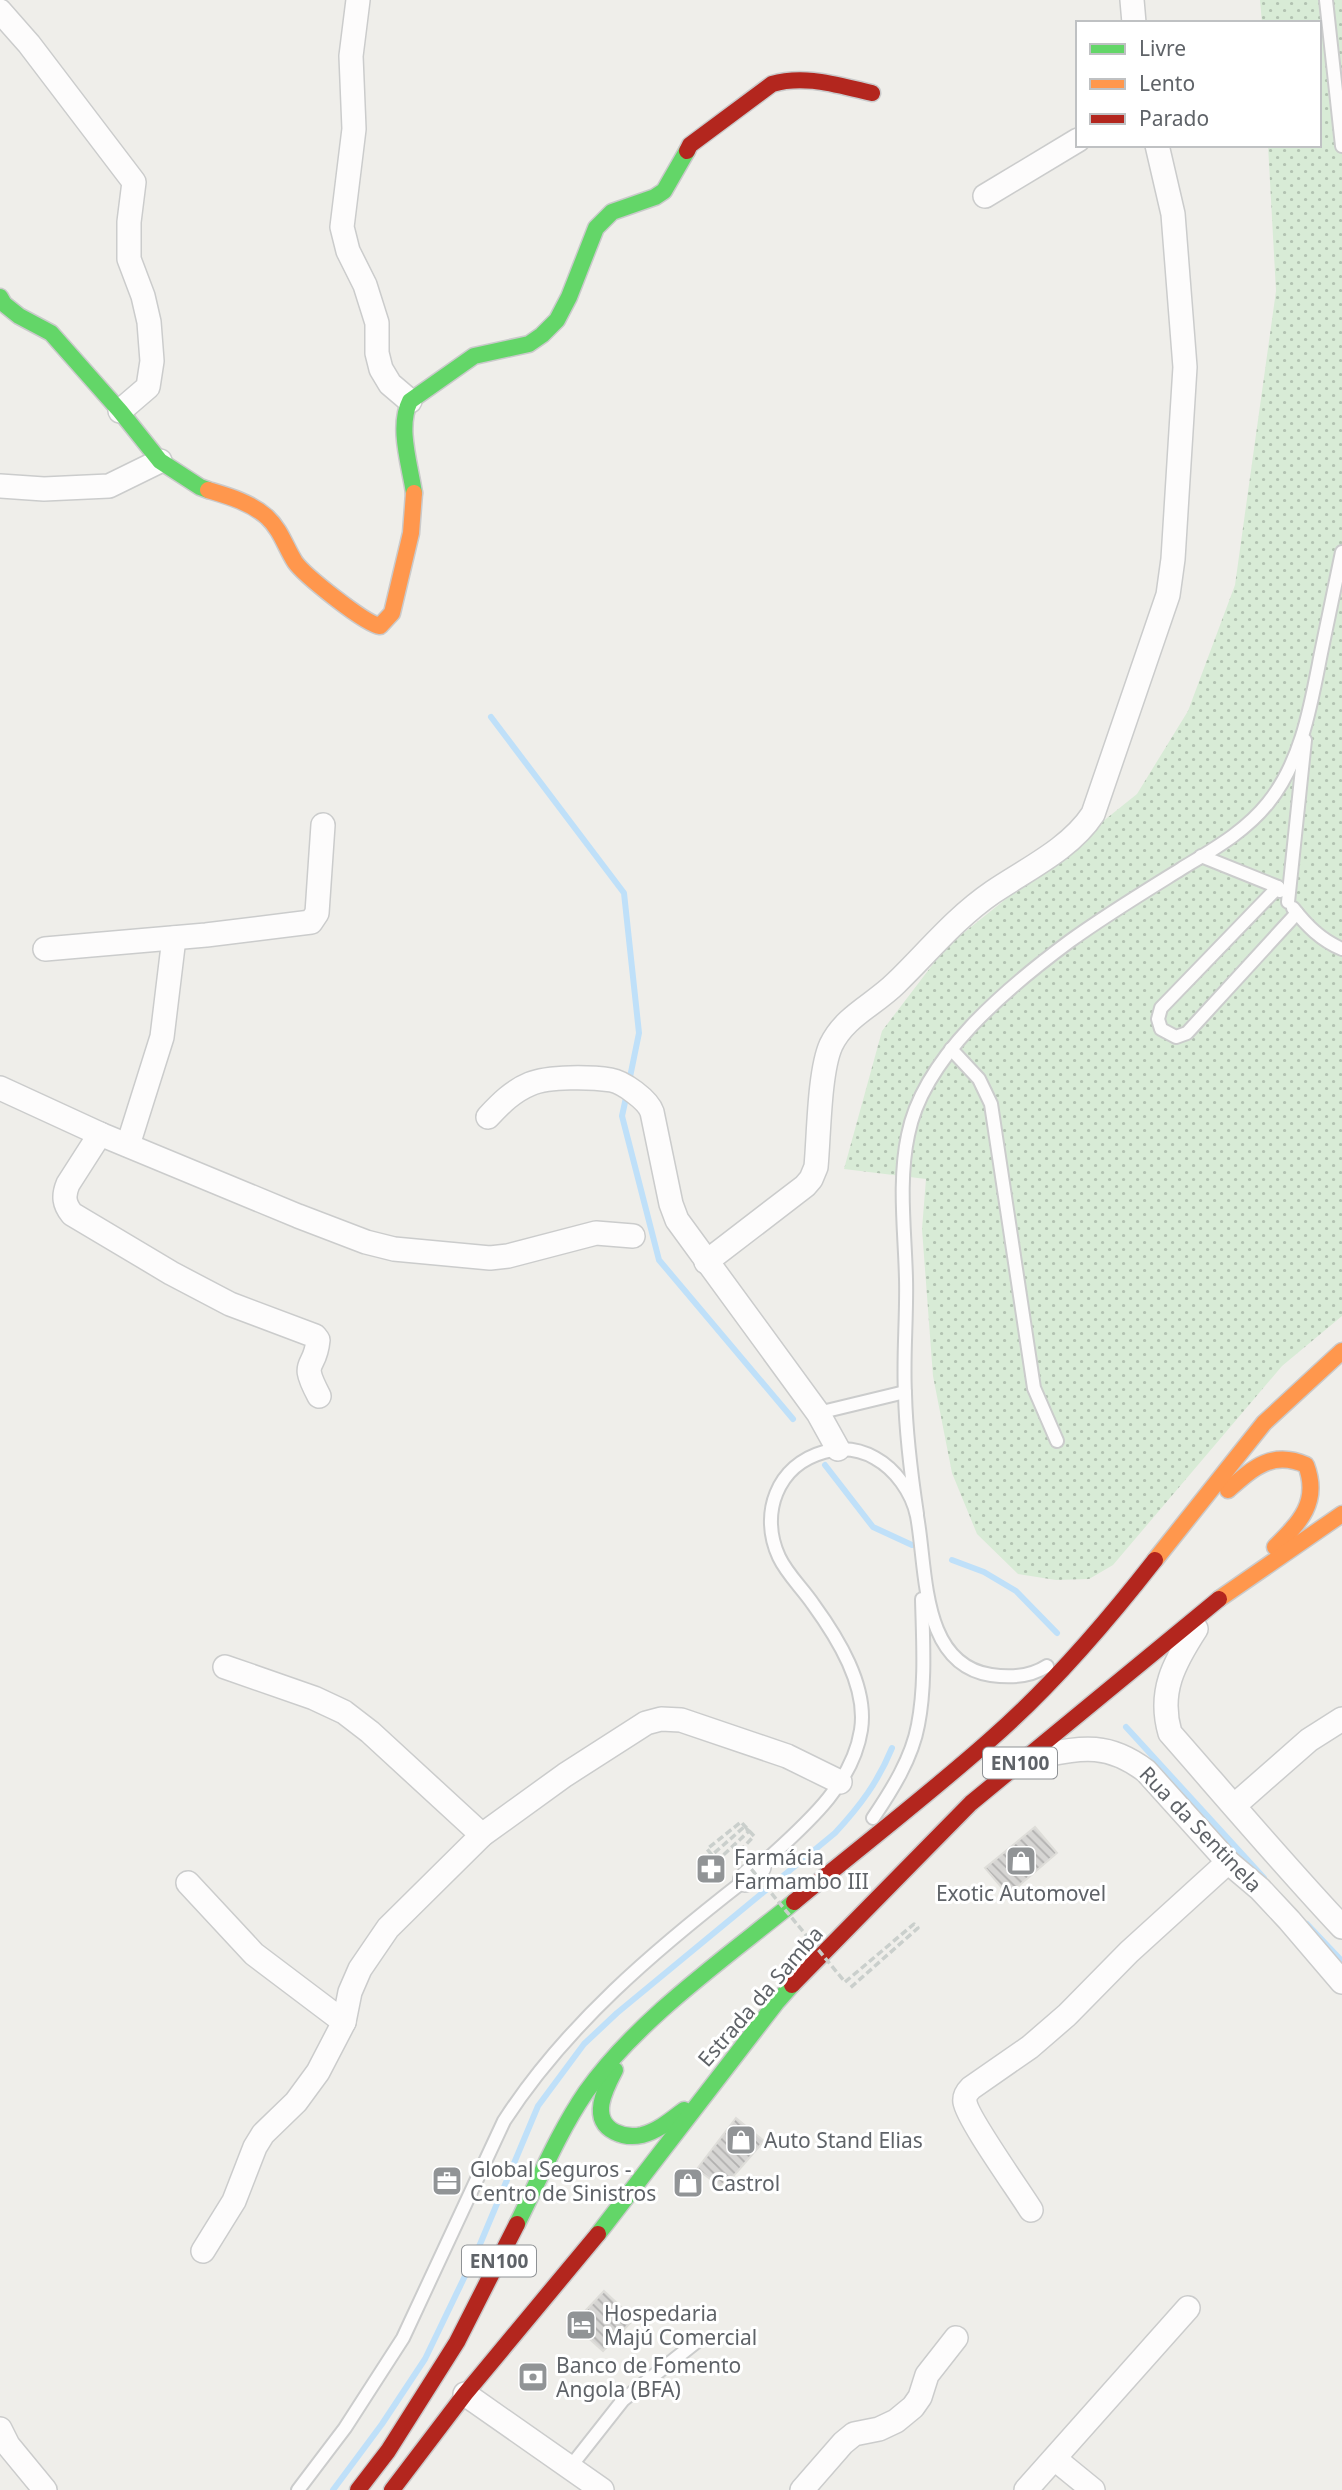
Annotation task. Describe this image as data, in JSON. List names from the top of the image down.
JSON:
{
  "streets": {
    "main road": ["EN100", "Estrada da Samba"],
    "street": ["Rua da Sentinela"]
  },
  "crossings": [
    ["EN100", "Rua da Sentinela"],
    ["EN100", "Estrada da Samba"],
    ["Rua da Sentinela", "Estrada da Samba"]
  ],
  "places": {
    "shop": ["Exotic Automovel", "Auto Stand Elias", "Castrol"],
    "pharmacy": ["Farmácia Farmambo III"],
    "office": ["Global Seguros - Centro de Sinistros"],
    "hotel": ["Hospedaria Majú Comercial"],
    "bank": ["Banco de Fomento Angola (BFA)"]
  },
  "legend": ["Livre", "Lento", "Parado"]
}
